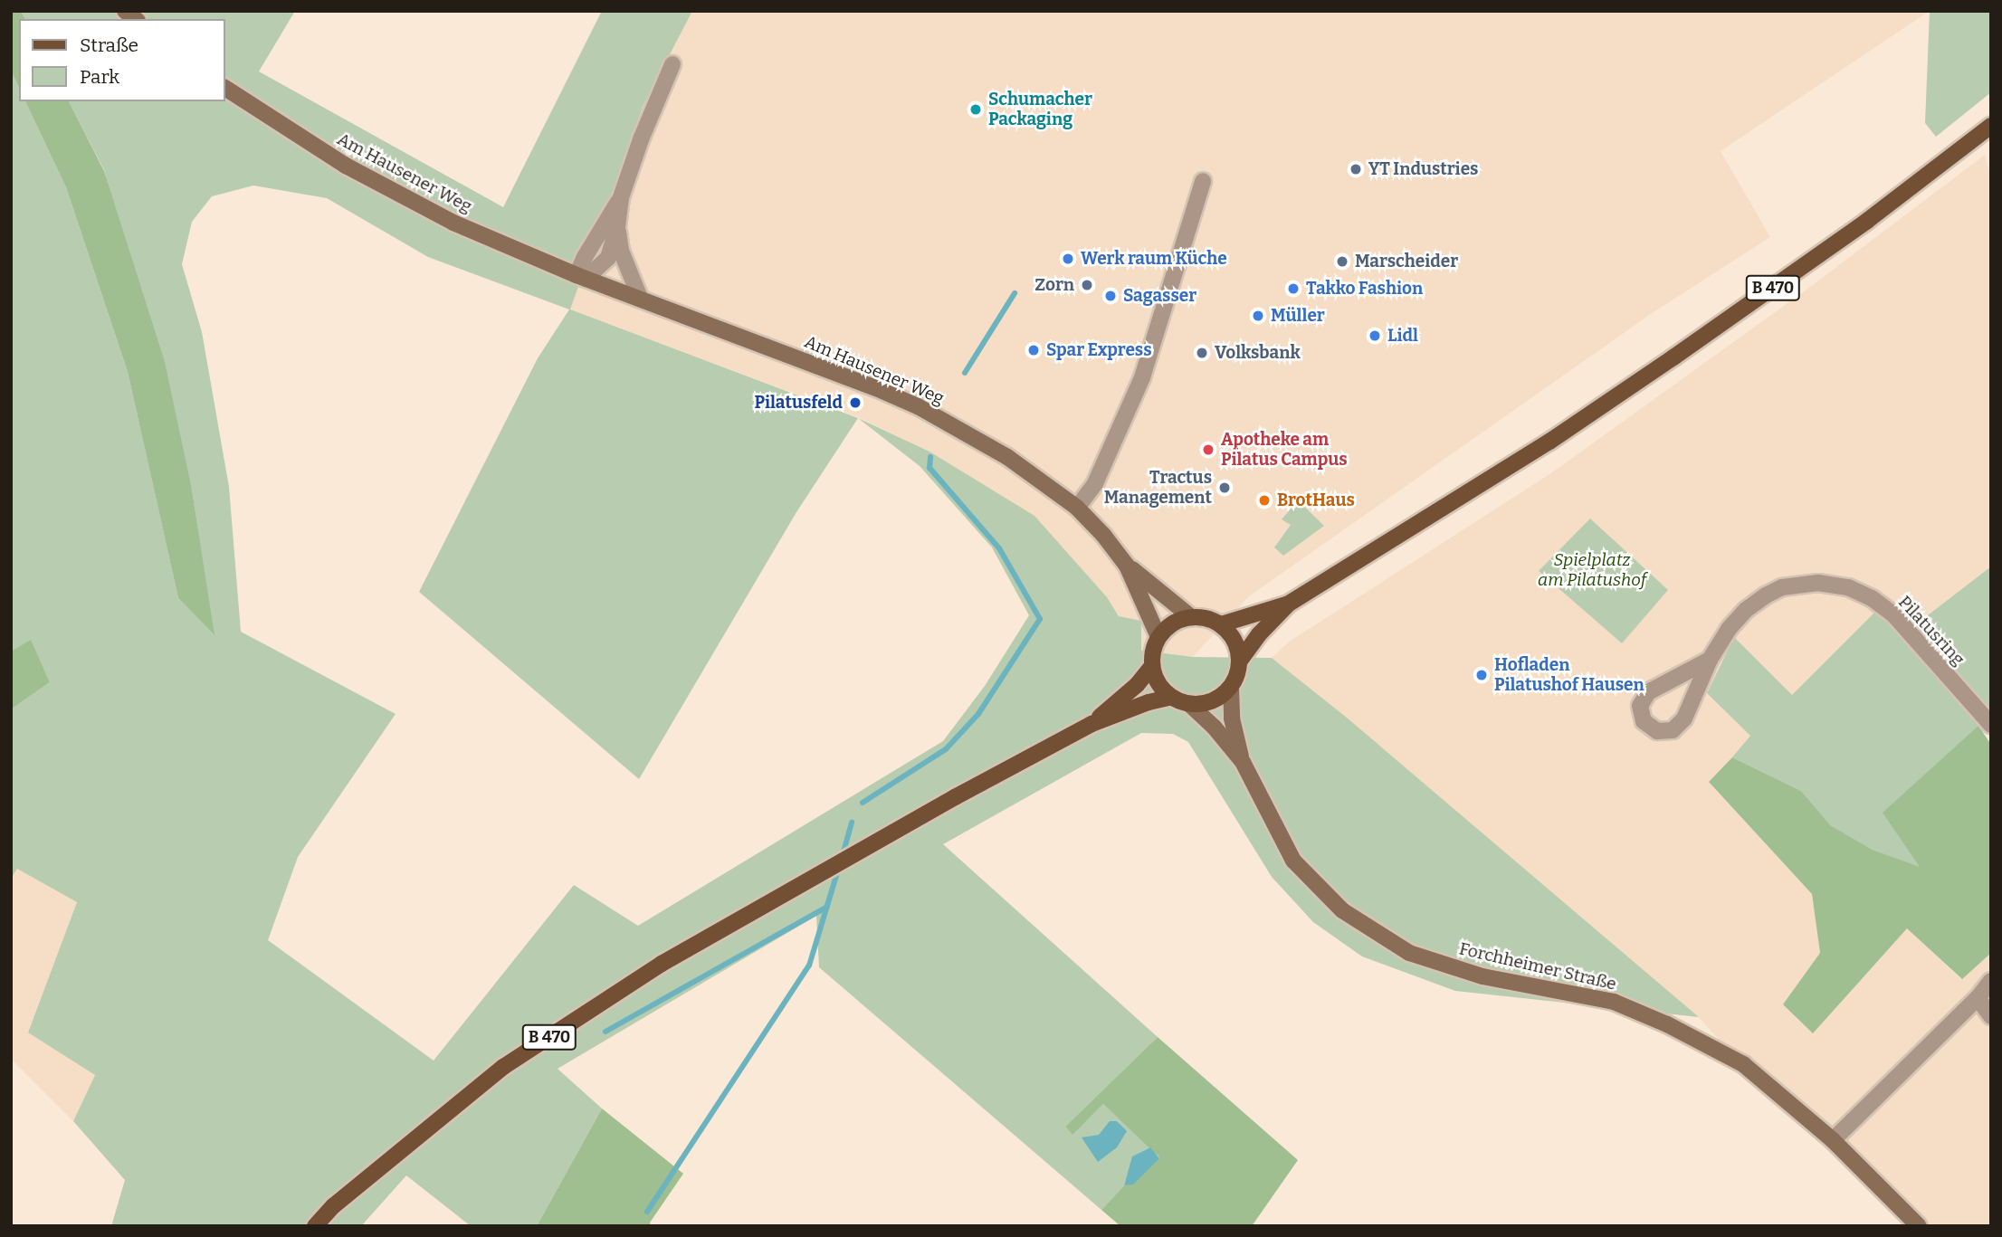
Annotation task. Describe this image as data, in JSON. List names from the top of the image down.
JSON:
{
  "streets": {
    "main road": ["Am Hausener Weg", "B 470", "Forchheimer Straße"],
    "street": ["Pilatusring"]
  },
  "parks": ["Spielplatz am Pilatushof"],
  "places": [
    "Schumacher Packaging",
    "YT Industries",
    "Werk raum Küche",
    "Marscheider",
    "Zorn",
    "Takko Fashion",
    "Sagasser",
    "Müller",
    "Lidl",
    "Spar Express",
    "Volksbank",
    "Pilatusfeld",
    "Apotheke am Pilatus Campus",
    "Tractus Management",
    "BrotHaus",
    "Hofladen Pilatushof Hausen"
  ],
  "legend": ["Straße", "Park"]
}
